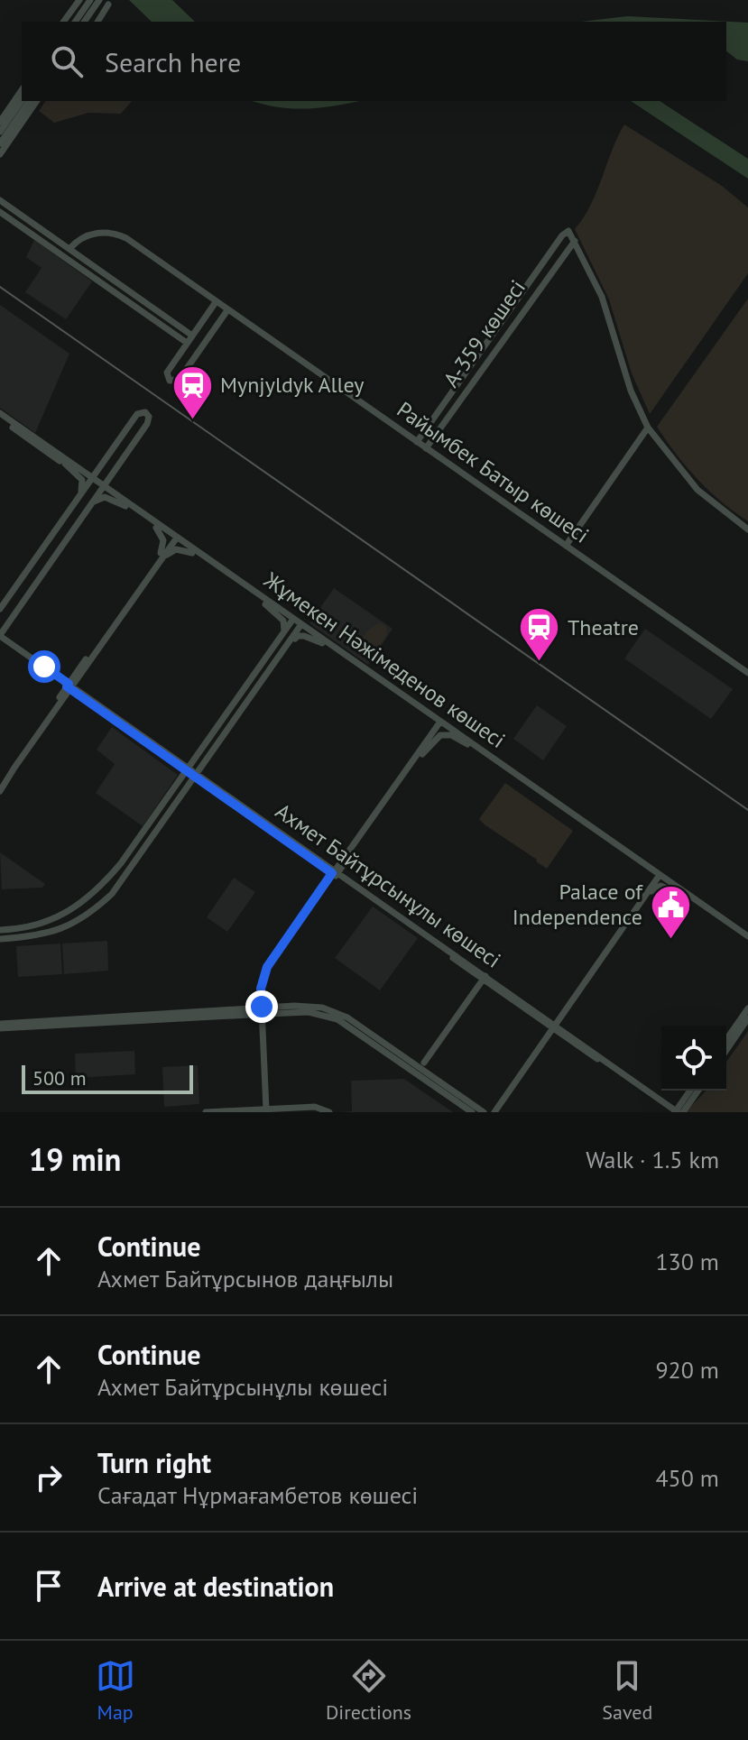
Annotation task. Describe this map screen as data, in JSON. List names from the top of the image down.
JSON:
{
  "streets": {
    "street": [
      "А-359 көшесі",
      "Райымбек Батыр көшесі",
      "Жұмекен Нәжімеденов көшесі",
      "Ахмет Байтұрсынұлы көшесі"
    ]
  },
  "crossings": [
    ["А-359 көшесі", "Райымбек Батыр көшесі"]
  ],
  "places": {
    "station": ["Mynjyldyk Alley", "Theatre"],
    "public building": ["Palace of Independence"]
  },
  "scale_bar": "500 m",
  "page": {
    "search": "Search here",
    "scale": "500 m",
    "heading": ["19 min", "Walk · 1.5 km"],
    "list": [
      ["Continue", "Ахмет Байтұрсынов даңғылы", "130 m"],
      ["Continue", "Ахмет Байтұрсынұлы көшесі", "920 m"],
      ["Turn right", "Сағадат Нұрмағамбетов көшесі", "450 m"],
      "Arrive at destination"
    ],
    "nav": ["Map", "Directions", "Saved"]
  }
}
